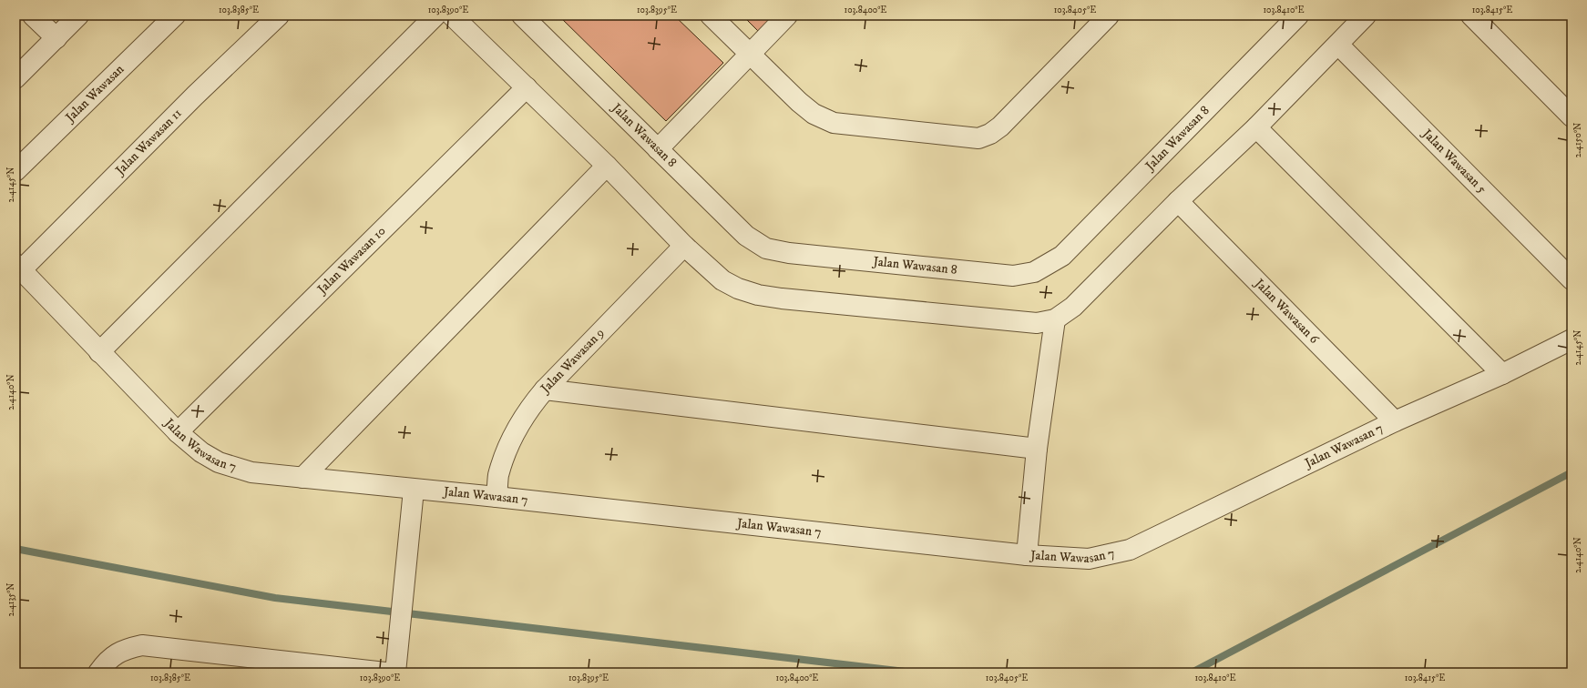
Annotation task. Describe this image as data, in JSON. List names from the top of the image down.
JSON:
{
  "streets": {
    "street": [
      "Jalan Wawasan",
      "Jalan Wawasan 8",
      "Jalan Wawasan 11",
      "Jalan Wawasan 5",
      "Jalan Wawasan 10",
      "Jalan Wawasan 6",
      "Jalan Wawasan 9",
      "Jalan Wawasan 7"
    ]
  },
  "crossings": [
    ["Jalan Wawasan 11", "Jalan Wawasan 7"],
    ["Jalan Wawasan 10", "Jalan Wawasan 7"],
    ["Jalan Wawasan 6", "Jalan Wawasan 7"],
    ["Jalan Wawasan 9", "Jalan Wawasan 7"]
  ],
  "coordinates": [
    "103.8385°E",
    "103.8390°E",
    "103.8395°E",
    "103.8400°E",
    "103.8405°E",
    "103.8410°E",
    "103.8415°E",
    "2.4150°N",
    "2.4145°N",
    "2.4140°N",
    "2.4135°N"
  ]
}
